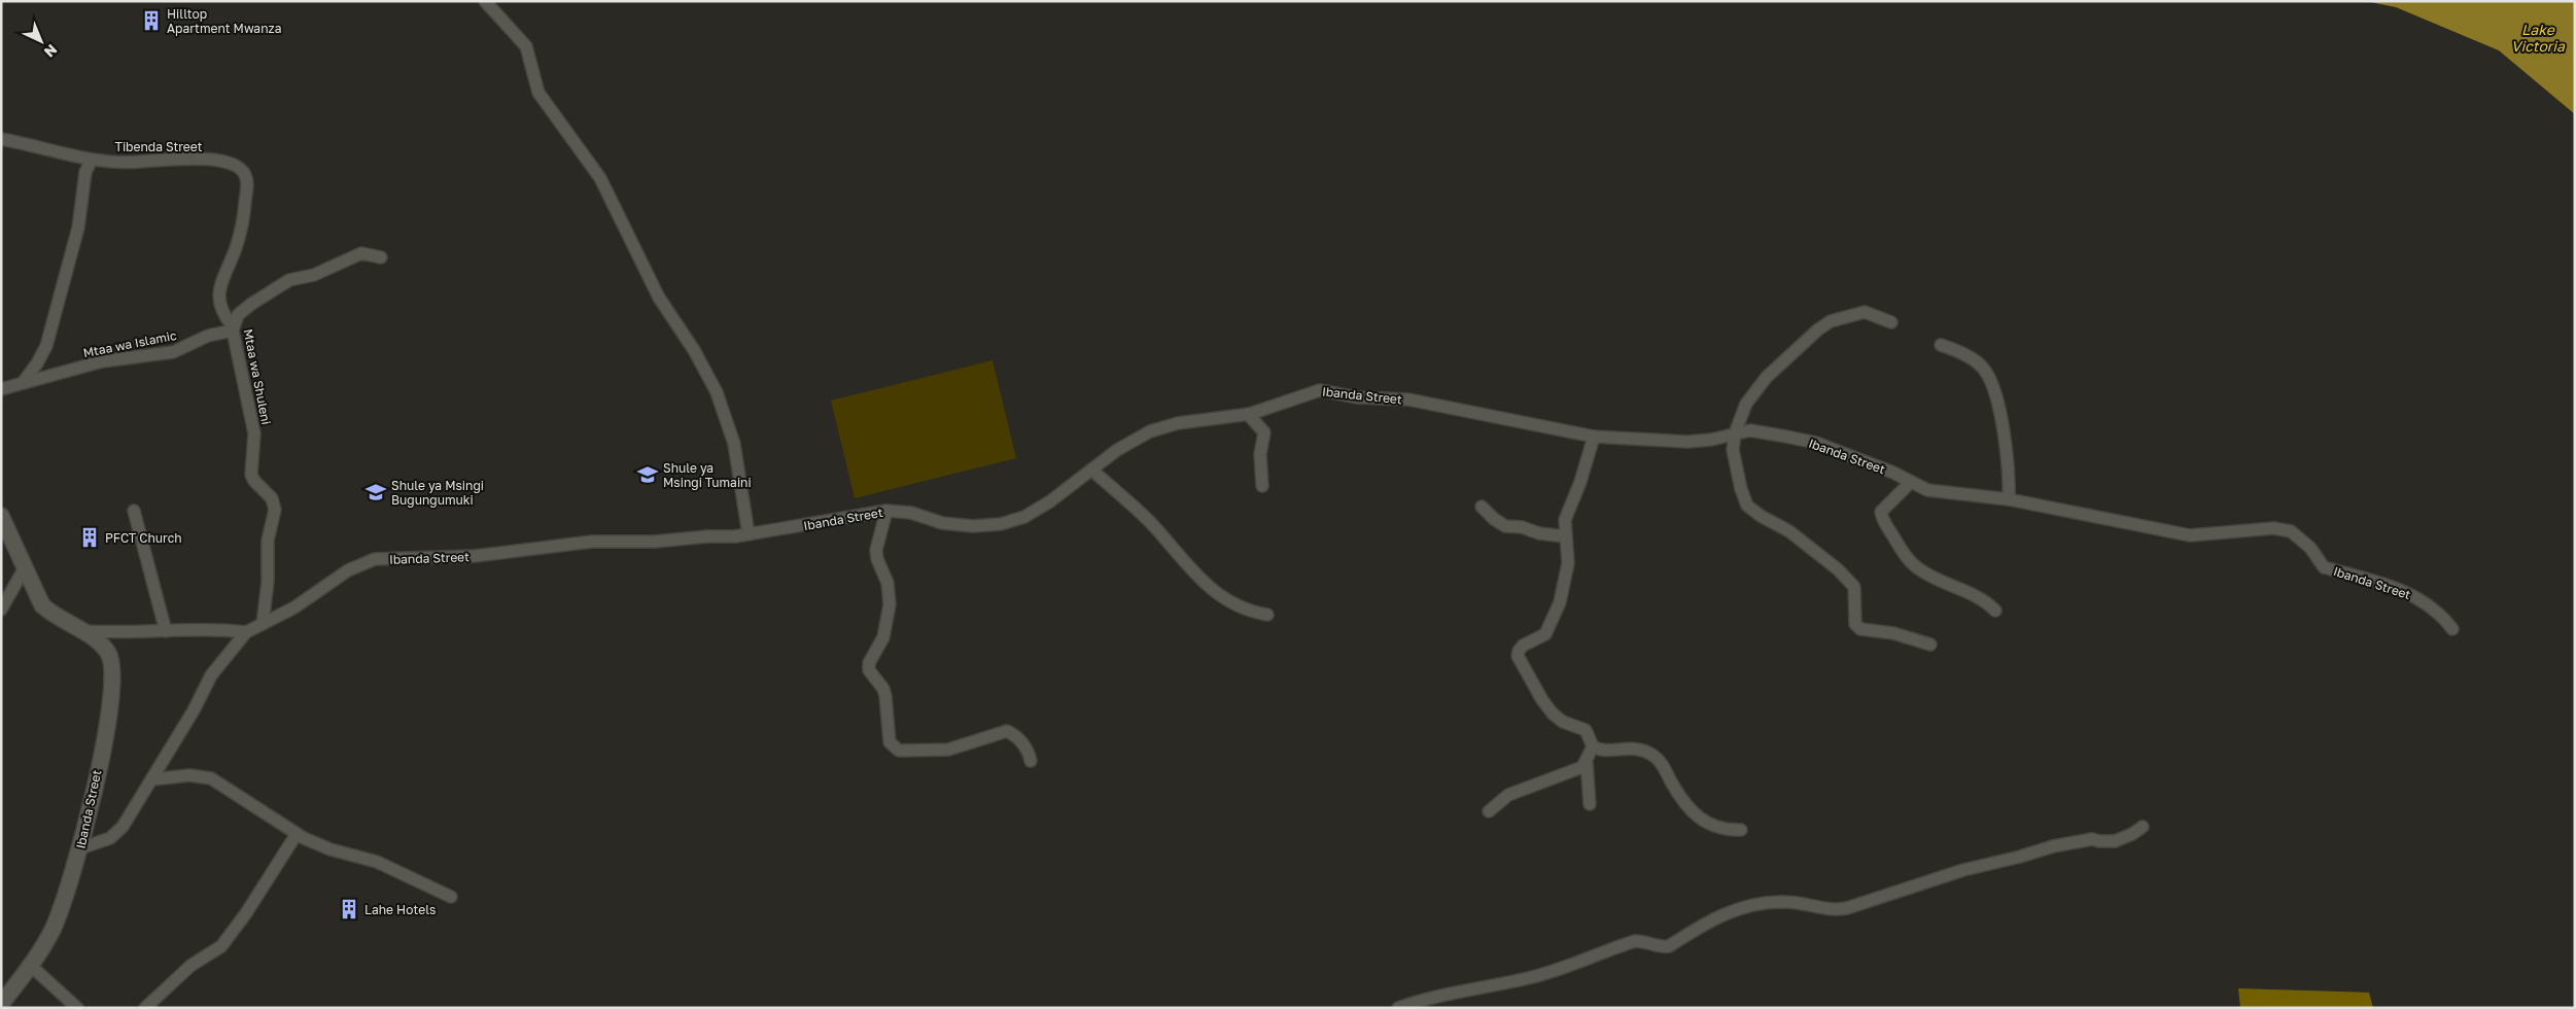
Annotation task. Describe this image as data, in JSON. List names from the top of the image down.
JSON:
{
  "streets": {
    "street": [
      "Tibenda Street",
      "Mtaa wa Islamic",
      "Mtaa wa Shuleni",
      "Ibanda Street"
    ]
  },
  "crossings": [
    ["Tibenda Street", "Mtaa wa Islamic"],
    ["Tibenda Street", "Mtaa wa Shuleni"],
    ["Mtaa wa Islamic", "Mtaa wa Shuleni"],
    ["Mtaa wa Shuleni", "Ibanda Street"]
  ],
  "water": ["Lake Victoria"],
  "places": {
    "building": ["Hilltop Apartment Mwanza", "PFCT Church", "Lahe Hotels"],
    "school or university": ["Shule ya Msingi Tumaini", "Shule ya Msingi Bugungumuki"]
  },
  "north": "bottom right"
}
